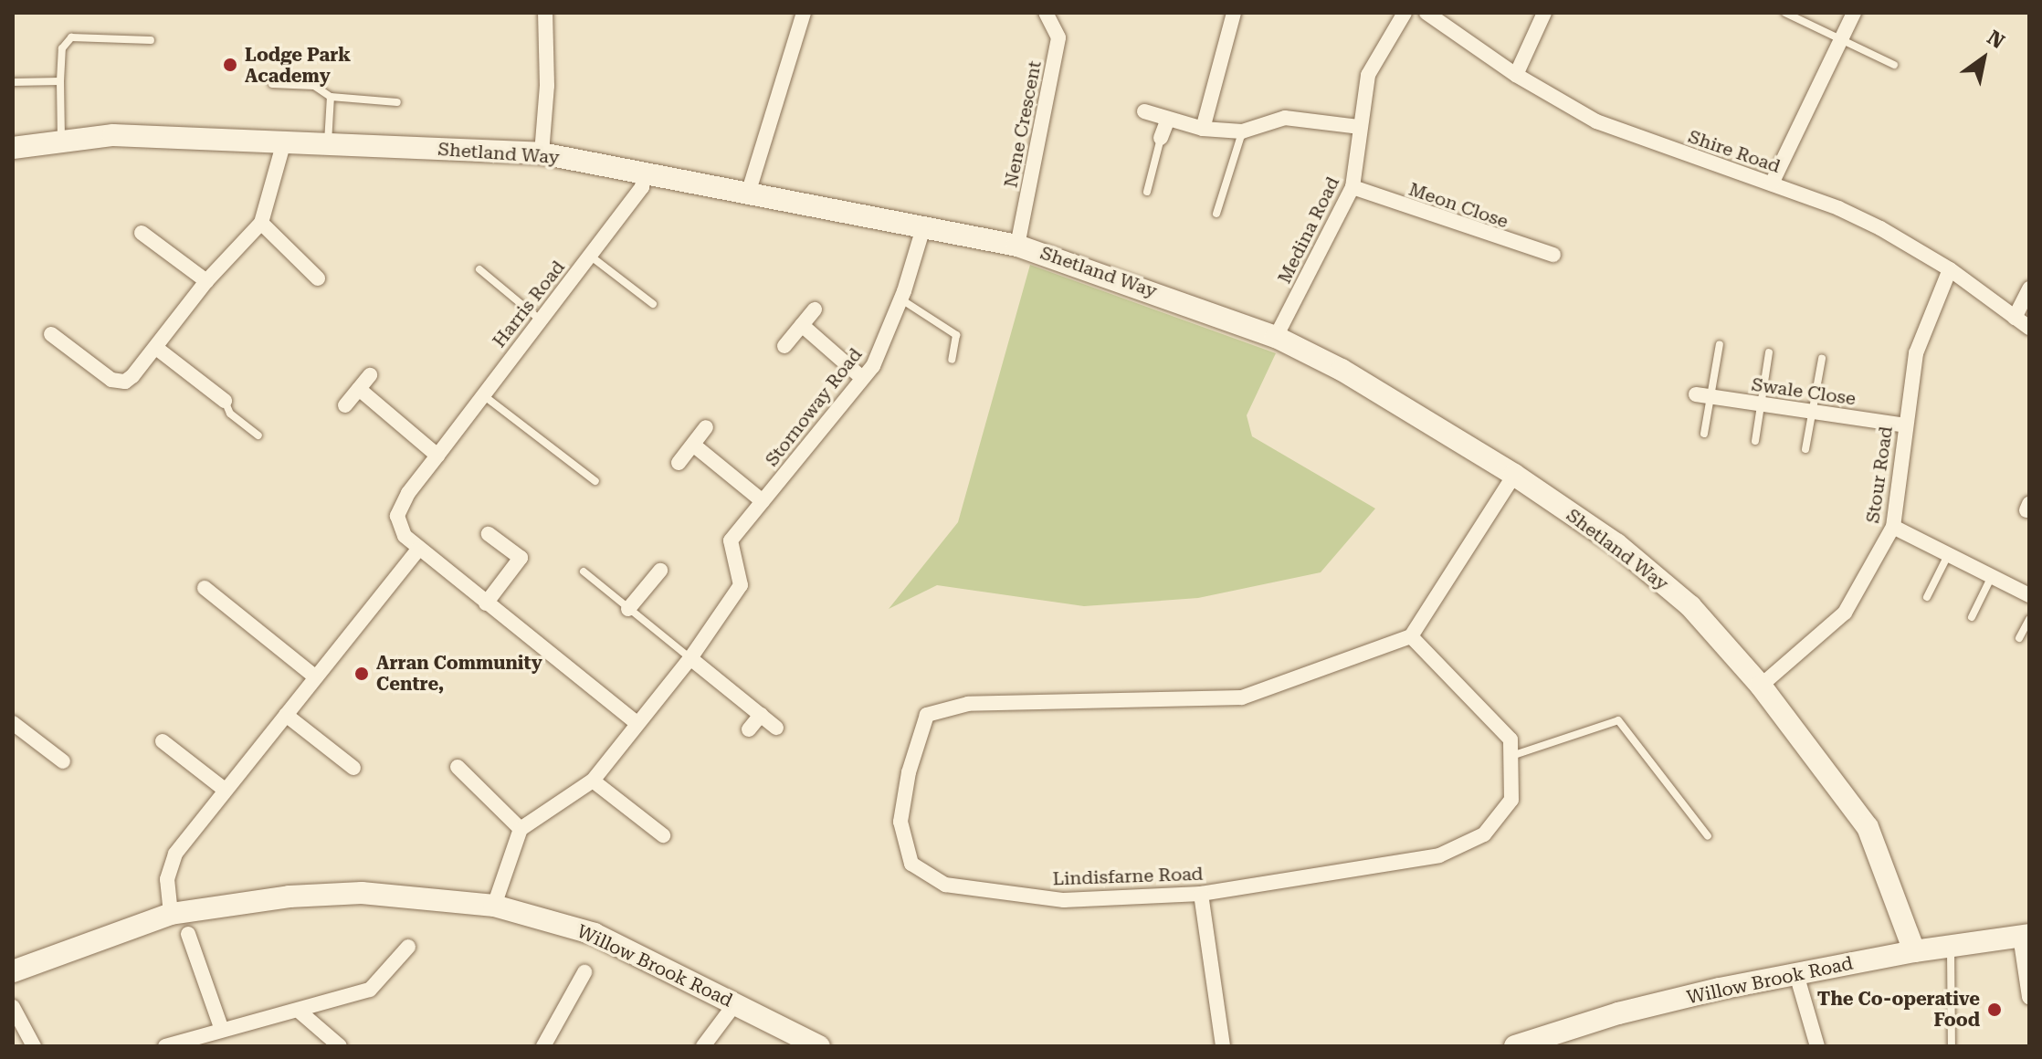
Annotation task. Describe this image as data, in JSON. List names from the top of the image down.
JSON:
{
  "streets": {
    "street": [
      "Nene Crescent",
      "Shire Road",
      "Shetland Way",
      "Meon Close",
      "Medina Road",
      "Harris Road",
      "Swale Close",
      "Stornoway Road",
      "Stour Road",
      "Lindisfarne Road",
      "Willow Brook Road"
    ]
  },
  "crossings": [
    ["Nene Crescent", "Shetland Way"],
    ["Shire Road", "Stour Road"],
    ["Shetland Way", "Medina Road"],
    ["Shetland Way", "Harris Road"],
    ["Shetland Way", "Stornoway Road"],
    ["Shetland Way", "Stour Road"],
    ["Shetland Way", "Willow Brook Road"],
    ["Meon Close", "Medina Road"],
    ["Swale Close", "Stour Road"]
  ],
  "places": ["Lodge Park Academy", "Arran Community Centre,", "The Co-operative Food"],
  "north": "top right"
}
